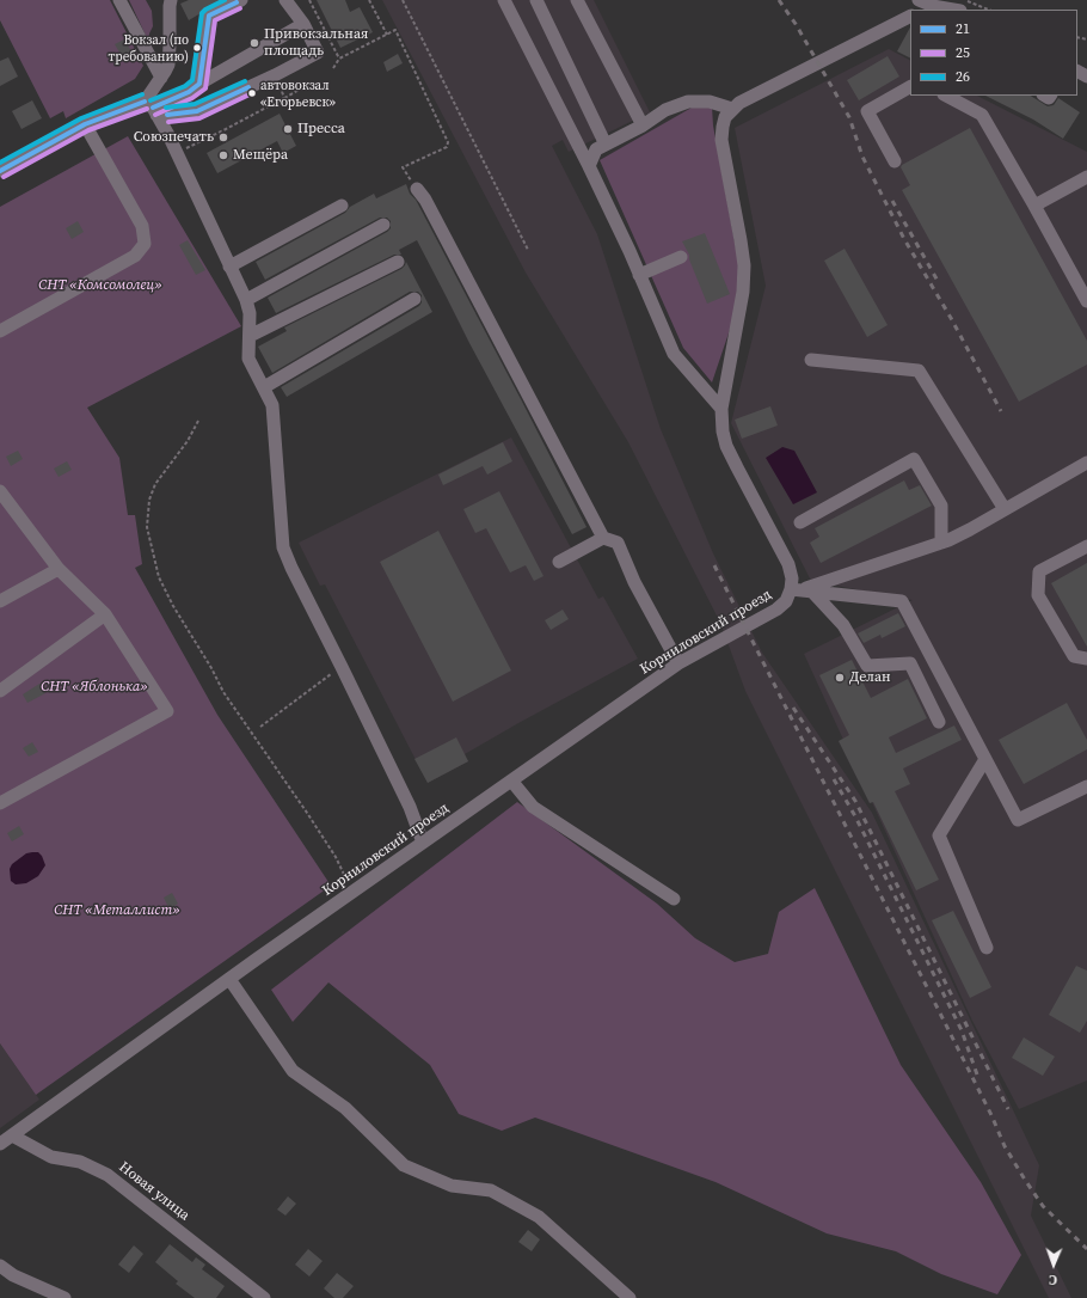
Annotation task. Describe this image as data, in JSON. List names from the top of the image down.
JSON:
{
  "streets": {
    "street": ["Корниловский проезд", "Новая улица"]
  },
  "crossings": [
    ["Корниловский проезд", "Новая улица"]
  ],
  "parks": ["СНТ «Комсомолец»", "СНТ «Яблонька»", "СНТ «Металлист»"],
  "places": [
    "Привокзальная площадь",
    "Вокзал (по требованию)",
    "автовокзал «Егорьевск»",
    "Пресса",
    "Союзпечать",
    "Мещёра",
    "Делан"
  ],
  "lines": ["transit line 26", "transit line 21", "transit line 25"],
  "legend": ["21", "25", "26"],
  "north": "bottom"
}
